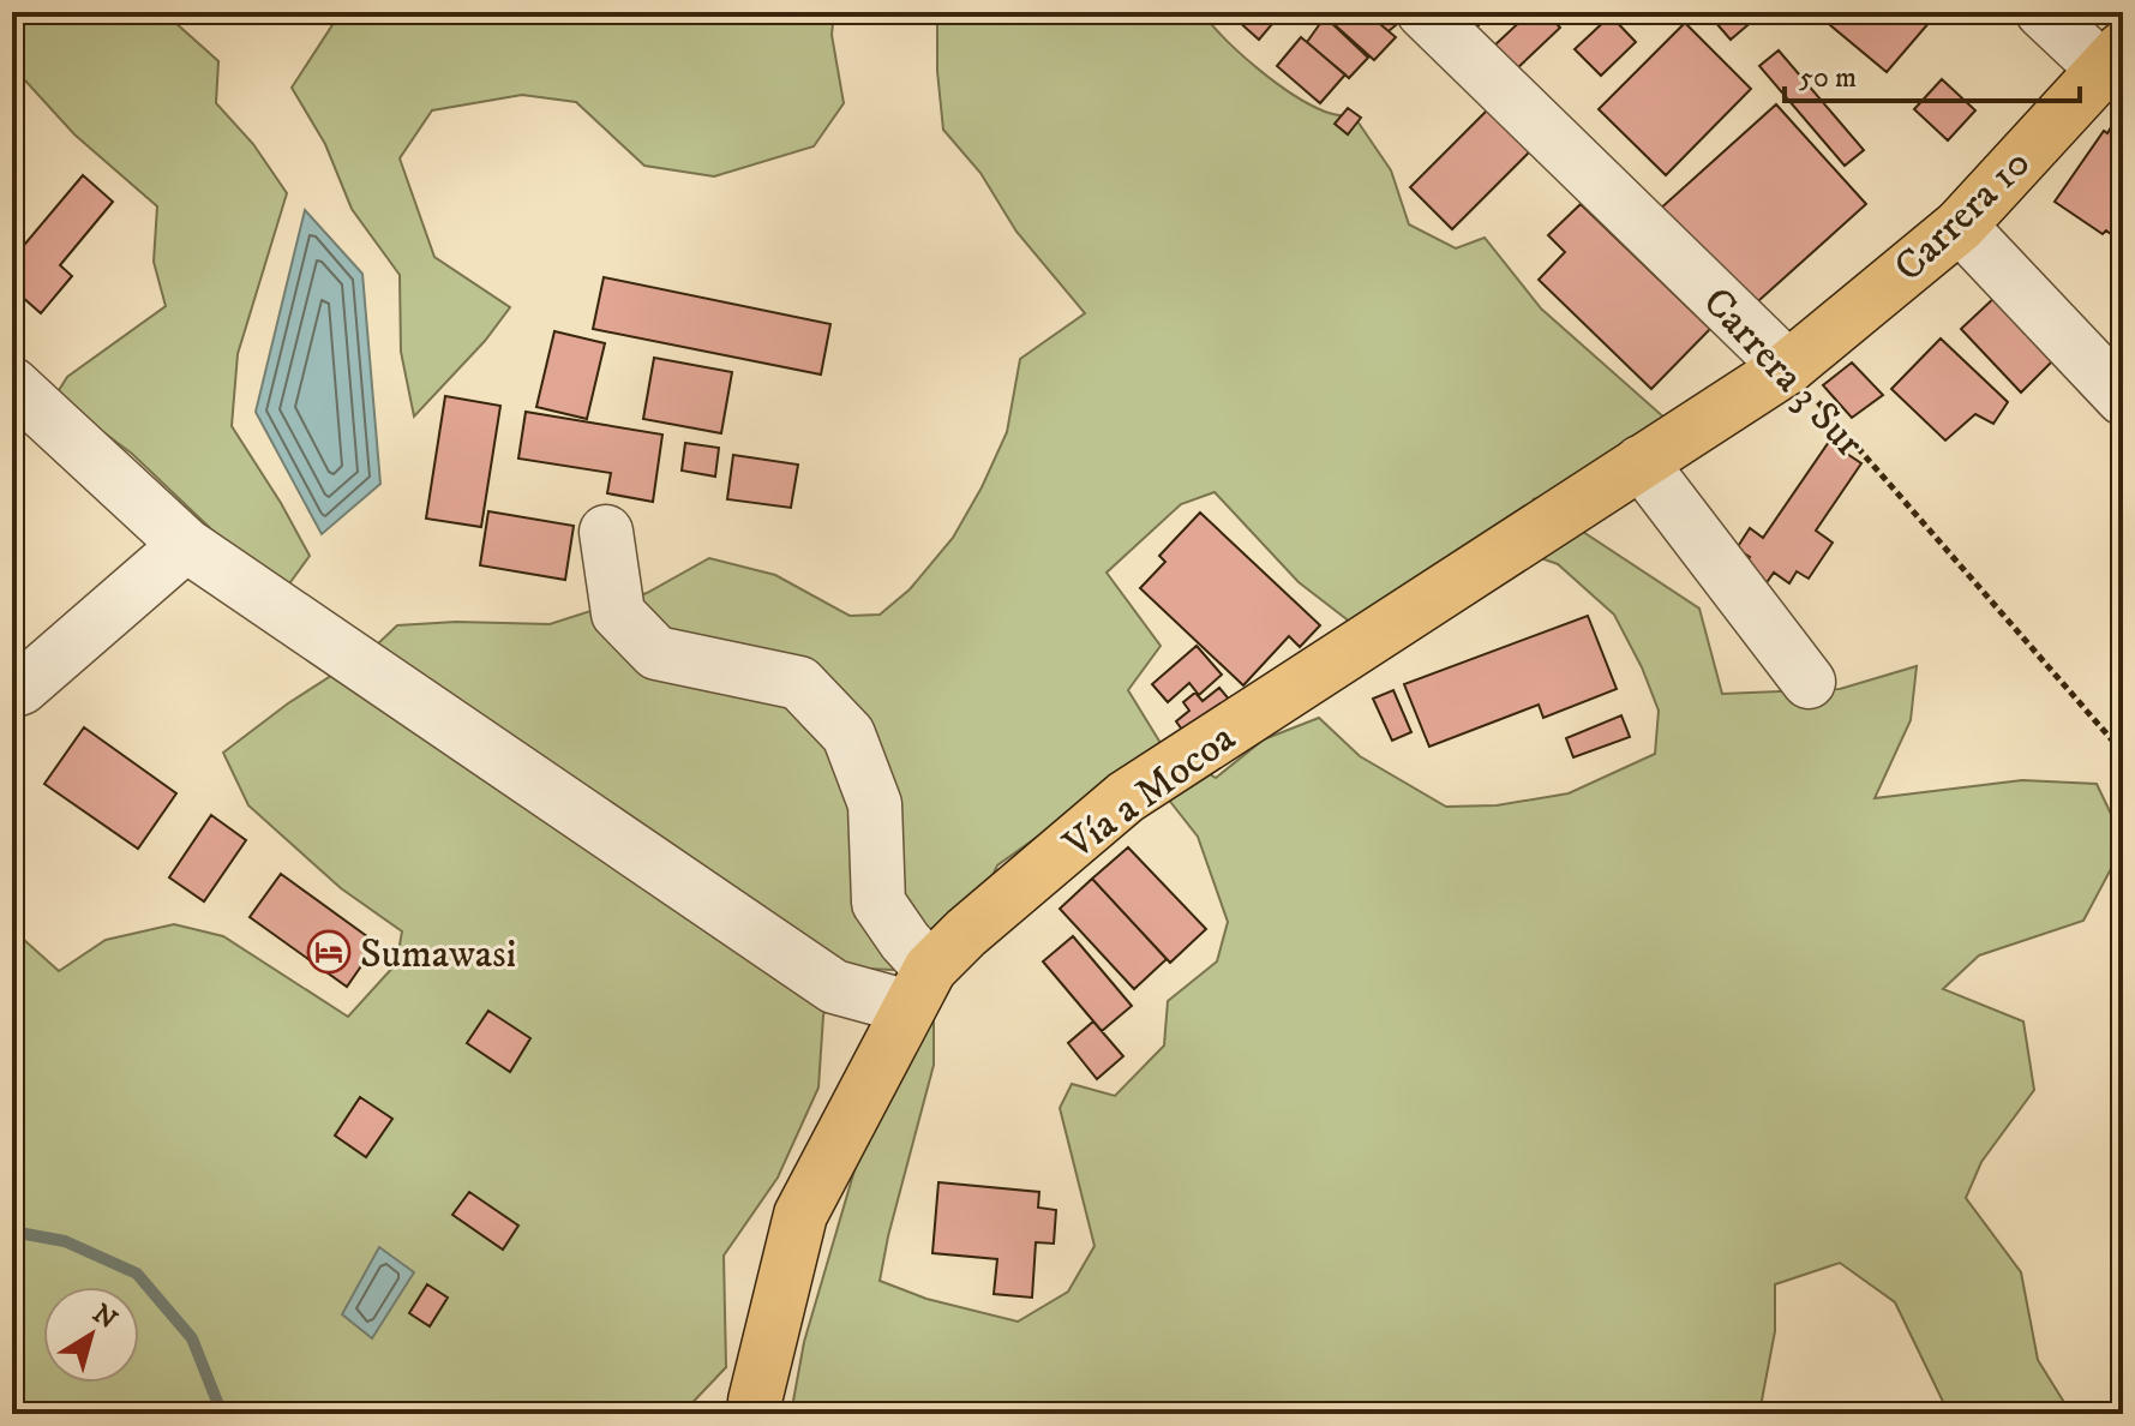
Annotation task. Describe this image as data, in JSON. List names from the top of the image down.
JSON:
{
  "streets": {
    "main road": ["Carrera 10", "Vía a Mocoa"],
    "street": ["Carrera 3 Sur"]
  },
  "crossings": [
    ["Carrera 10", "Carrera 3 Sur"],
    ["Carrera 10", "Vía a Mocoa"],
    ["Carrera 3 Sur", "Vía a Mocoa"]
  ],
  "places": {
    "hotel": ["Sumawasi"]
  },
  "scale_bar": "50 m",
  "north": "top right"
}
